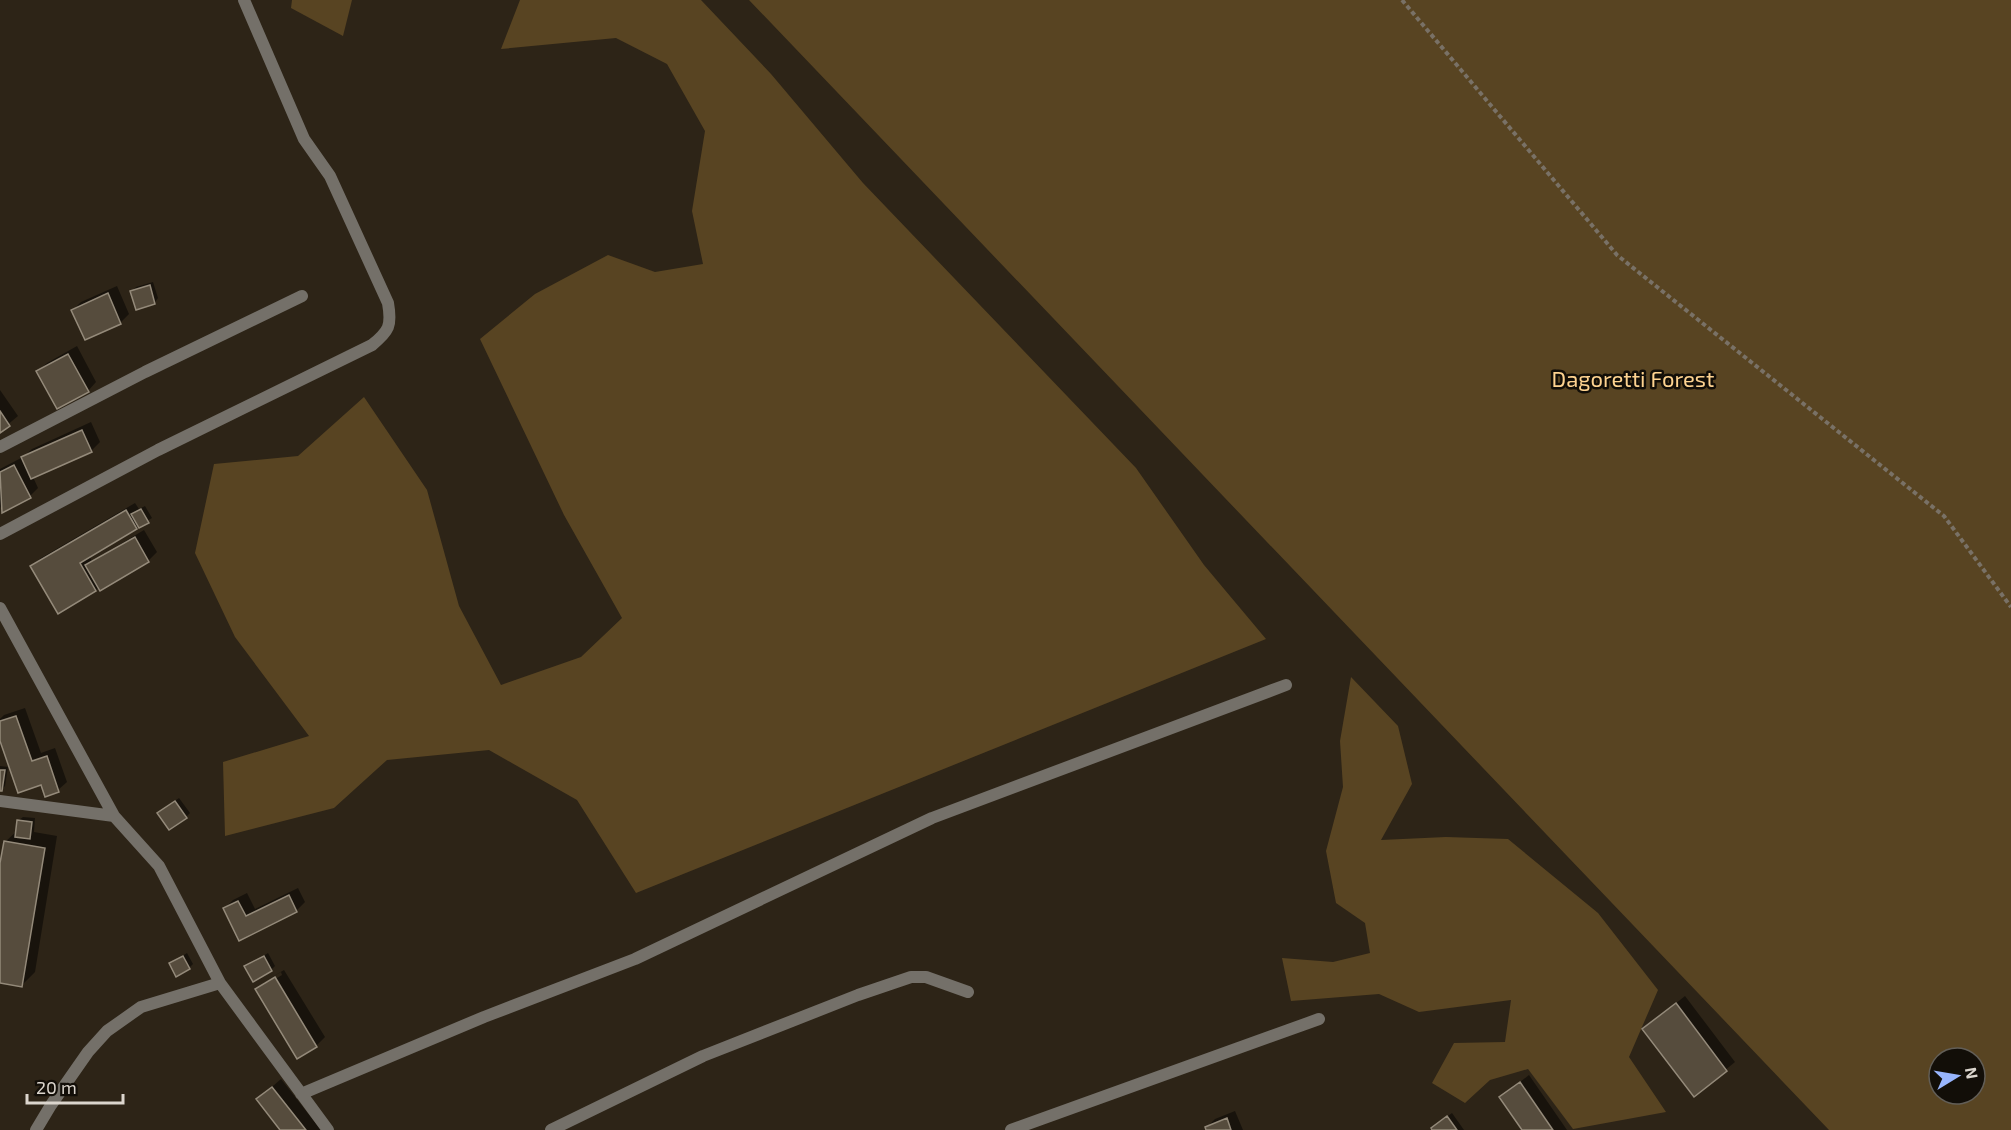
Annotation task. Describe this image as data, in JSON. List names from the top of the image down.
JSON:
{
  "parks": ["Dagoretti Forest"],
  "scale_bar": "20 m",
  "north": "right"
}
